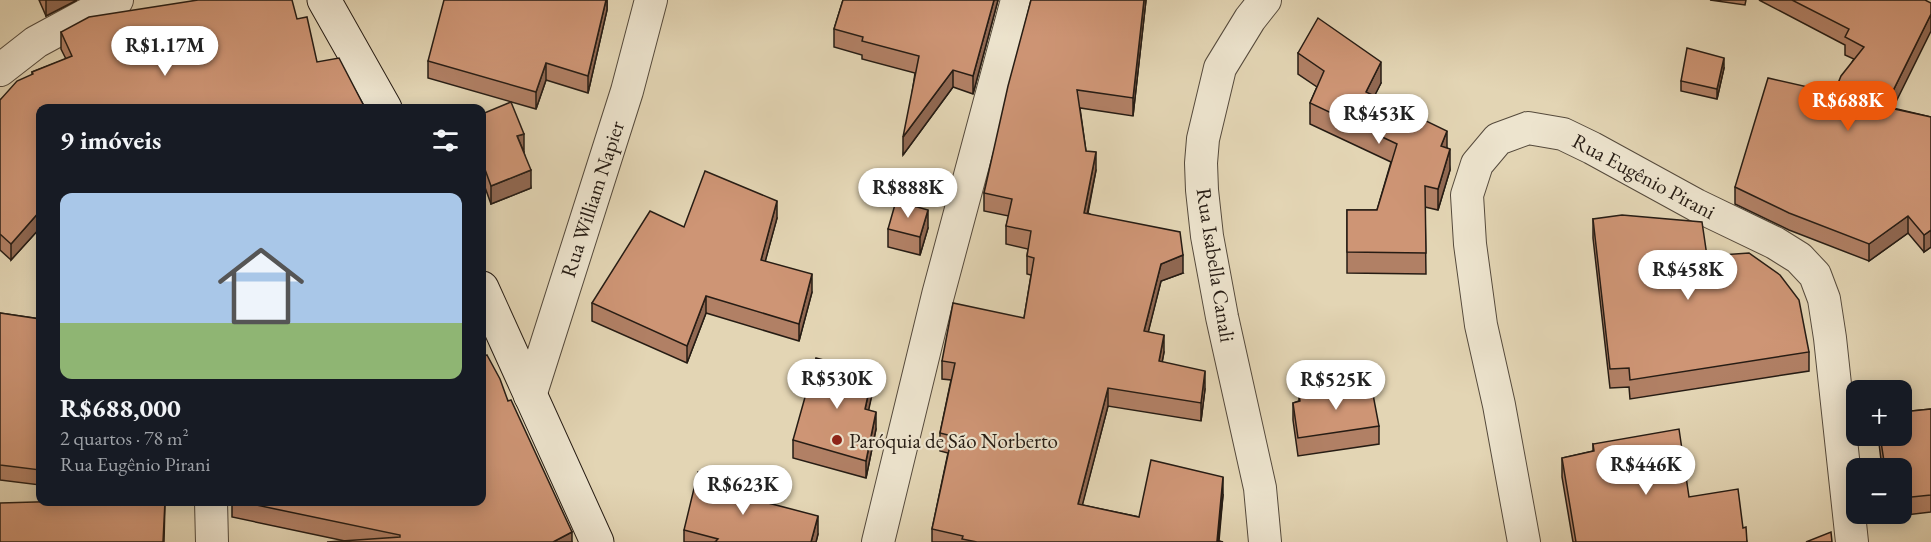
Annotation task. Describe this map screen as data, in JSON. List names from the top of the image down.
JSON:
{
  "streets": {
    "street": ["Rua Eugênio Pirani", "Rua William Napier", "Rua Isabella Canali"]
  },
  "places": ["Paróquia de São Norberto"],
  "page": {
    "price": [
      "R$1.17M",
      "R$688K",
      "R$453K",
      "R$888K",
      "R$458K",
      "R$530K",
      "R$525K",
      "R$446K",
      "R$623K"
    ],
    "heading": "9 imóveis",
    "list": [
      {
        "name": "R$688,000",
        "note": "2 quartos · 78 m² · Rua Eugênio Pirani"
      }
    ],
    "map_buttons": ["+", "−"]
  }
}
